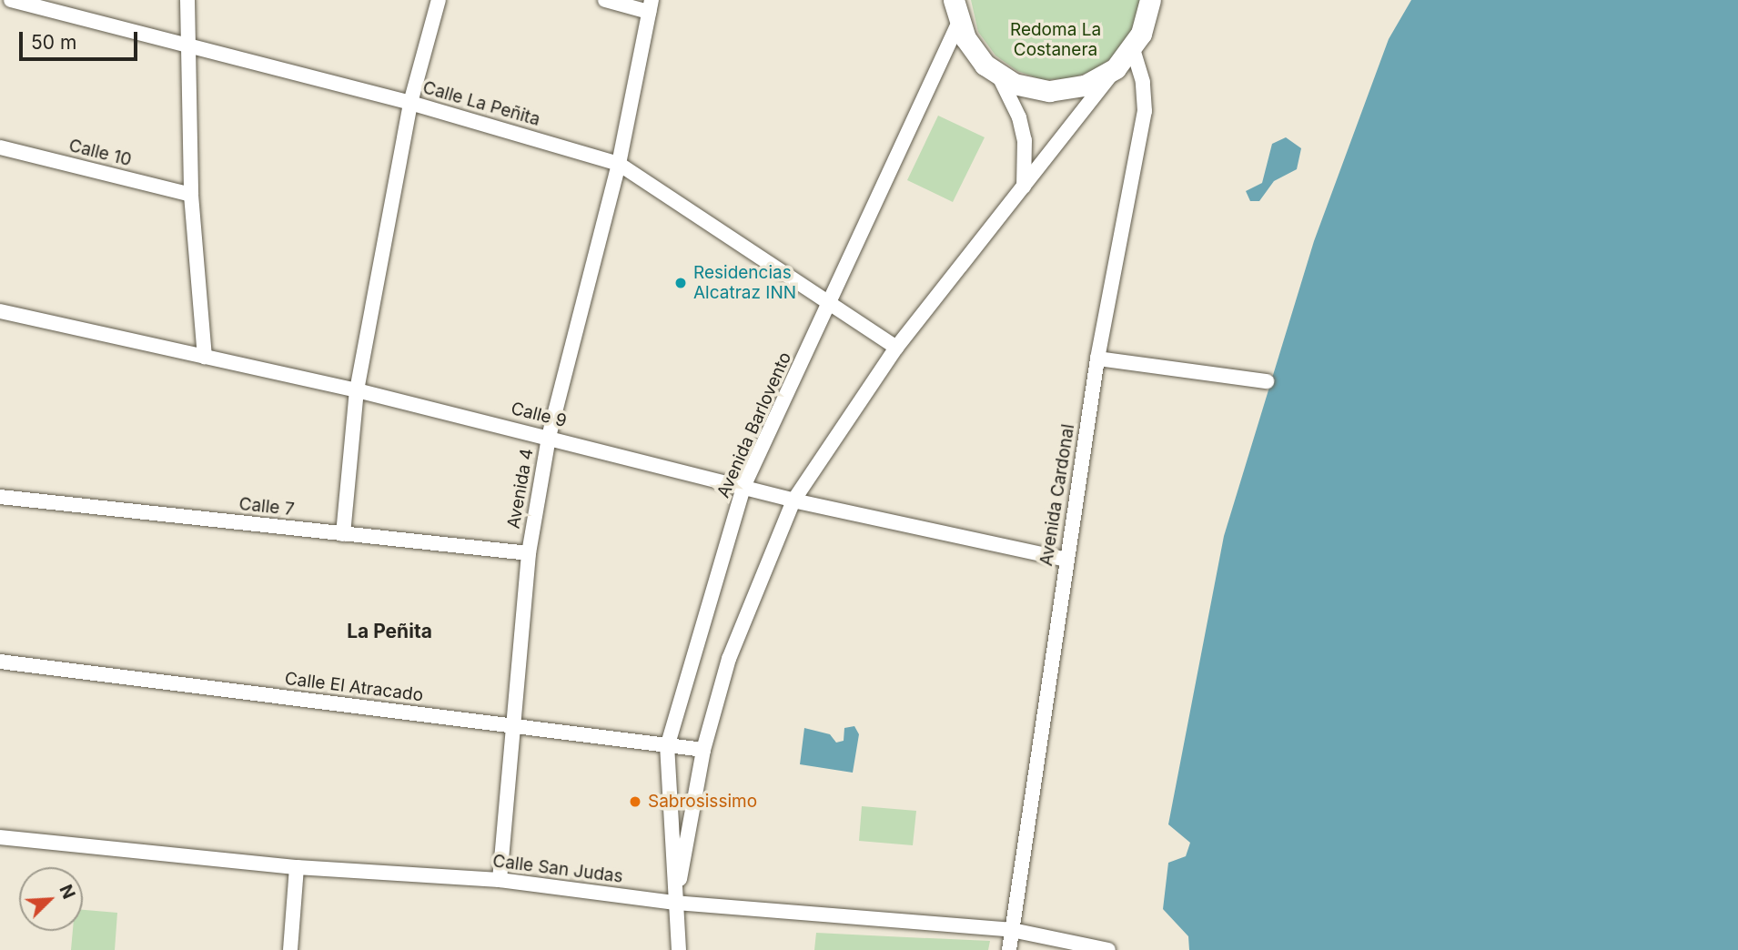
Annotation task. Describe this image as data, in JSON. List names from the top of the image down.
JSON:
{
  "streets": {
    "street": [
      "Calle La Peñita",
      "Calle 10",
      "Calle 9",
      "Avenida Barlovento",
      "Avenida 4",
      "Avenida Cardonal",
      "Calle 7",
      "Calle El Atracado",
      "Calle San Judas"
    ]
  },
  "crossings": [
    ["Calle La Peñita", "Avenida Barlovento"],
    ["Calle La Peñita", "Avenida 4"],
    ["Calle 9", "Avenida Barlovento"],
    ["Calle 9", "Avenida 4"],
    ["Calle 9", "Avenida Cardonal"],
    ["Avenida Barlovento", "Calle El Atracado"],
    ["Avenida Barlovento", "Calle San Judas"],
    ["Avenida 4", "Calle 7"],
    ["Avenida 4", "Calle El Atracado"],
    ["Avenida 4", "Calle San Judas"],
    ["Avenida Cardonal", "Calle San Judas"]
  ],
  "districts": ["La Peñita"],
  "parks": ["Redoma La Costanera"],
  "places": ["Residencias Alcatraz INN", "Sabrosissimo"],
  "scale_bar": "50 m",
  "north": "top right"
}
